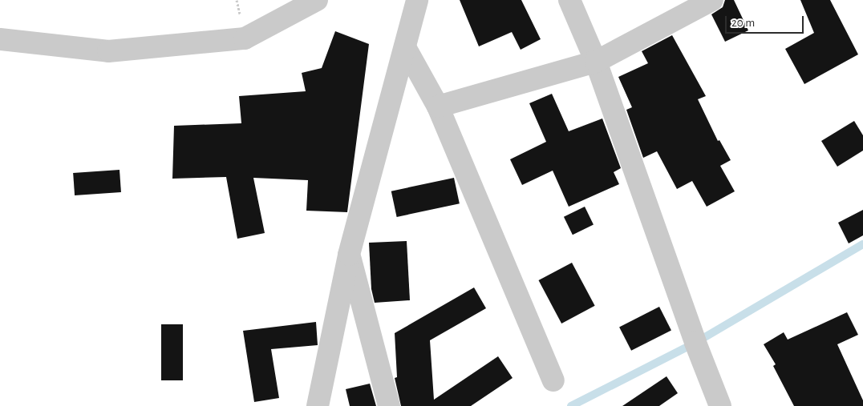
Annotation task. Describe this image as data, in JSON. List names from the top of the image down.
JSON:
{
  "scale_bar": "20 m"
}
